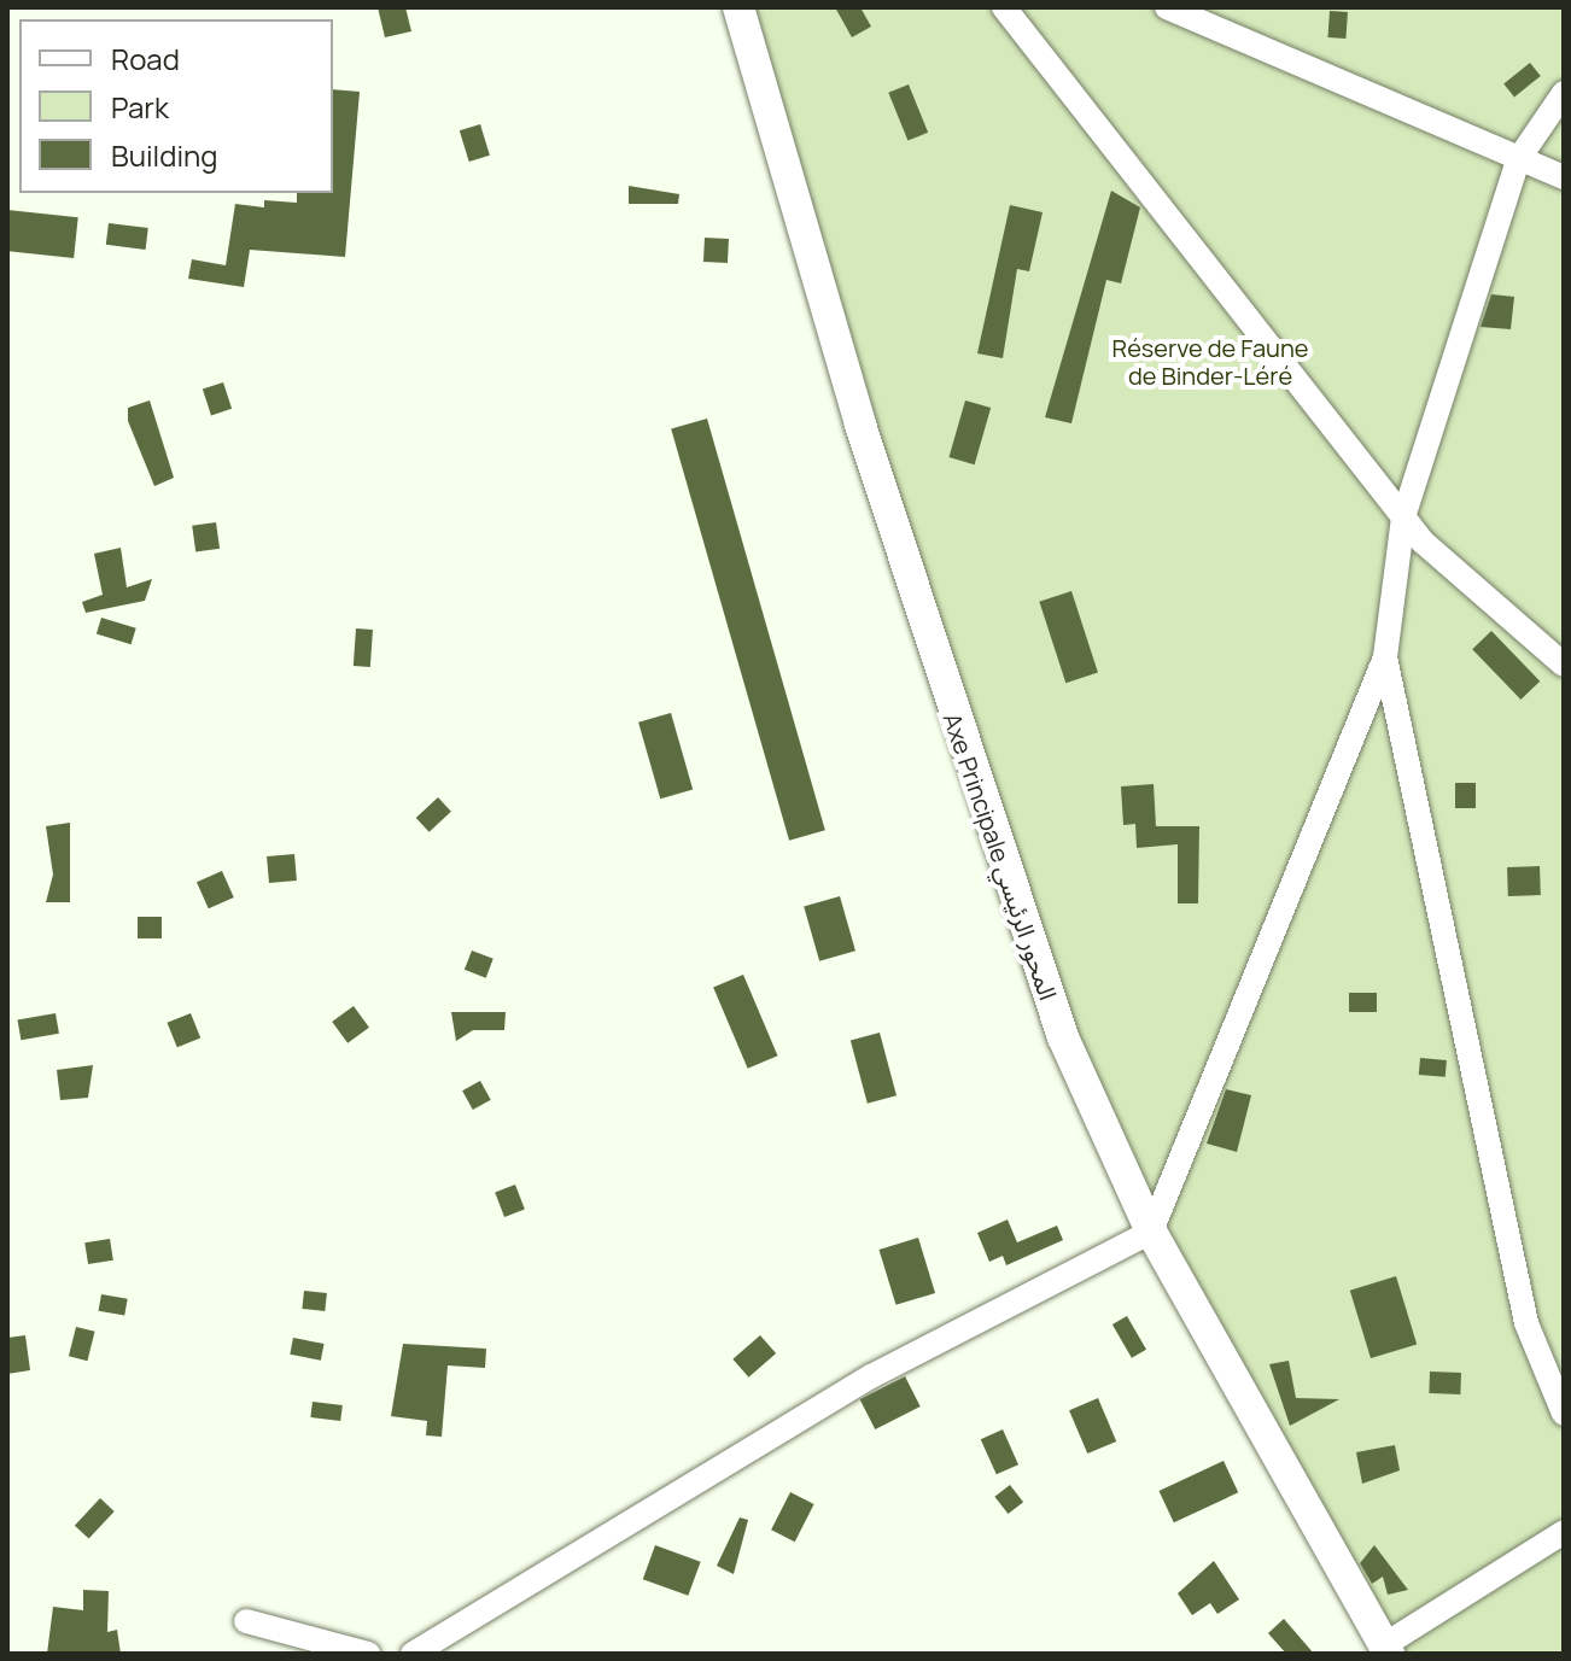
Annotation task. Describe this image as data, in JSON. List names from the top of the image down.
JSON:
{
  "streets": {
    "main road": ["Axe Principale المحور الرئيسي"]
  },
  "parks": ["Réserve de Faune de Binder-Léré"],
  "legend": ["Road", "Park", "Building"]
}
